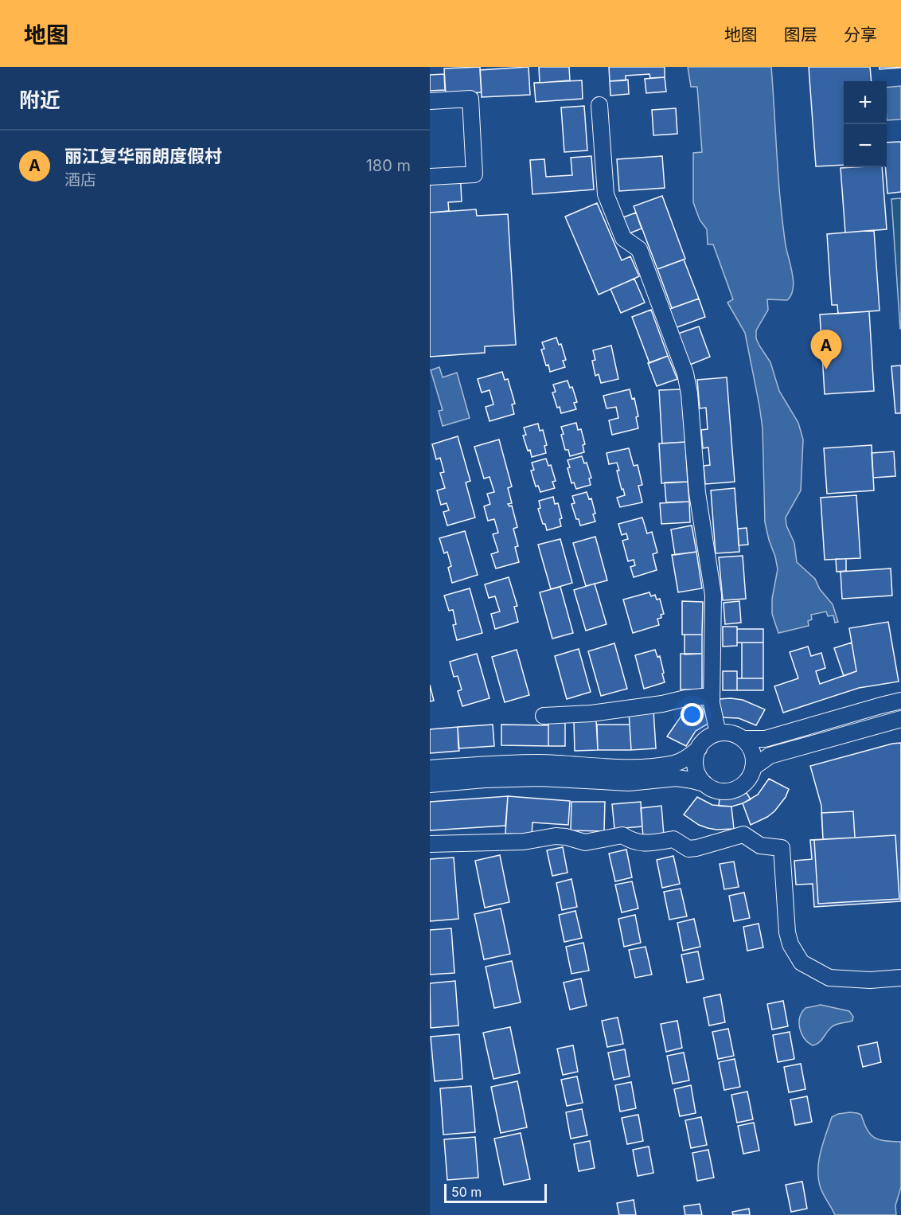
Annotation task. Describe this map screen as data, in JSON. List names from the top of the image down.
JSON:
{
  "scale_bar": "50 m",
  "page": {
    "header": "地图",
    "nav": ["地图", "图层", "分享"],
    "heading": "附近",
    "map_buttons": ["+", "−"],
    "list": [
      {
        "mark": "A",
        "name": "丽江复华丽朗度假村",
        "note": "酒店",
        "value": "180 m"
      }
    ],
    "pins": "A",
    "scale": "50 m"
  }
}
